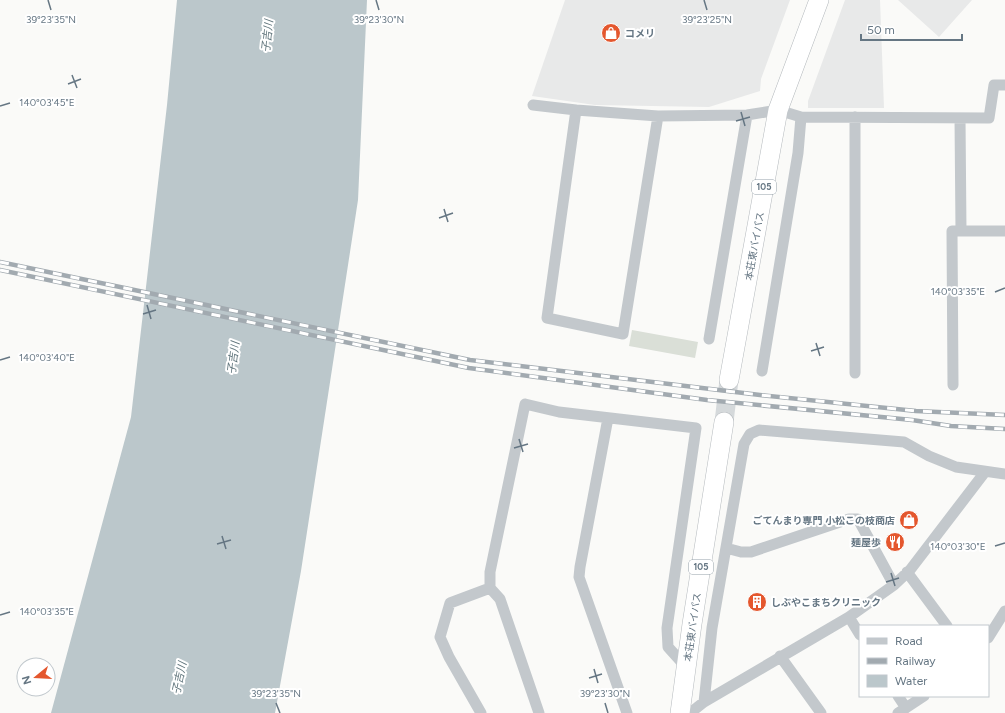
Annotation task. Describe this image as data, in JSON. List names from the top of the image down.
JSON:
{
  "streets": {
    "highway": ["105", "本荘東バイパス"]
  },
  "water": ["子吉川"],
  "places": {
    "shop": ["コメリ", "ごてんまり専門 小松この枝商店"],
    "restaurant": ["麺屋歩"],
    "building": ["しぶやこまちクリニック"]
  },
  "legend": ["Road", "Railway", "Water"],
  "scale_bar": "50 m",
  "north": "left",
  "coordinates": [
    "39°23'35\"N",
    "39°23'30\"N",
    "39°23'25\"N",
    "140°03'45\"E",
    "140°03'35\"E",
    "140°03'40\"E",
    "140°03'30\"E"
  ]
}
